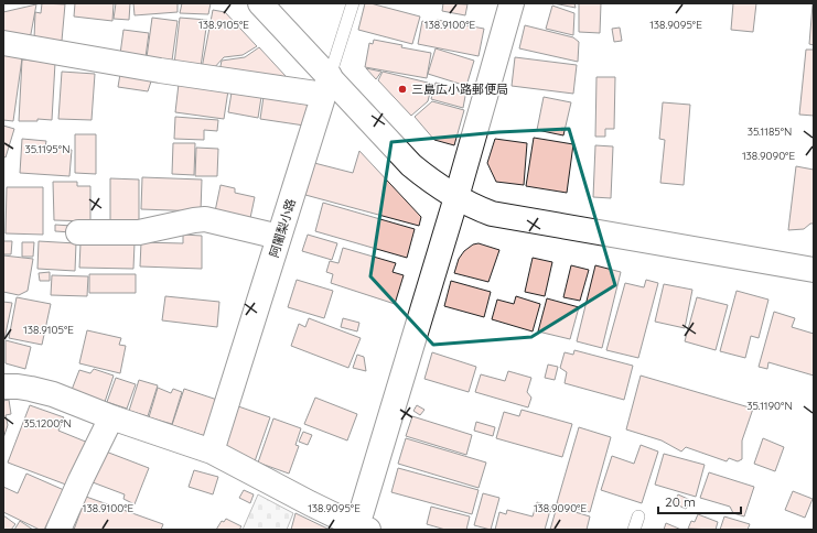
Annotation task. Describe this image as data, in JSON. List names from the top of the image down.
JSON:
{
  "streets": {
    "street": ["阿闍梨小路"]
  },
  "places": ["三島広小路郵便局"],
  "scale_bar": "20 m",
  "coordinates": [
    "138.9105°E",
    "138.9100°E",
    "138.9095°E",
    "35.1185°N",
    "35.1195°N",
    "138.9090°E",
    "35.1190°N",
    "35.1200°N"
  ]
}
